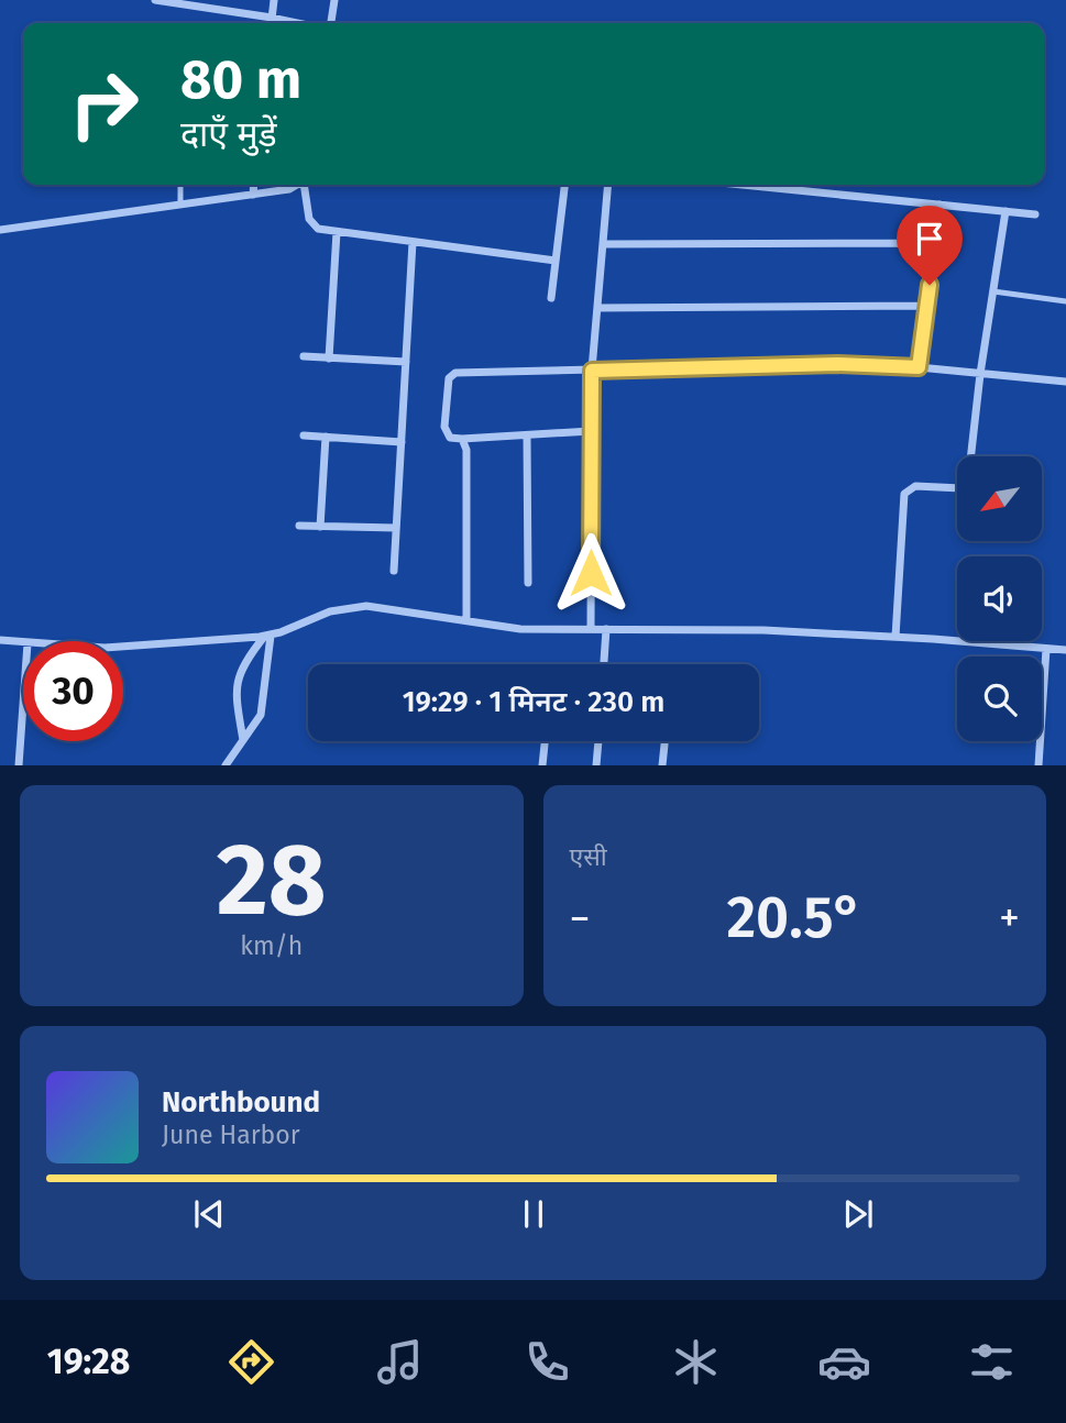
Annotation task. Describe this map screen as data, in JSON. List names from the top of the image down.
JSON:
{
  "north": "bottom left",
  "page": {
    "turn": ["80 m", "दाएँ मुड़ें"],
    "limit": "30",
    "trip": "19:29 · 1 मिनट · 230 m",
    "tile": [
      ["28", "km/h"],
      "एसी"
    ],
    "heat": ["−", "20.5°", "+"],
    "song": ["Northbound", "June Harbor"],
    "tabs": "19:28"
  }
}
